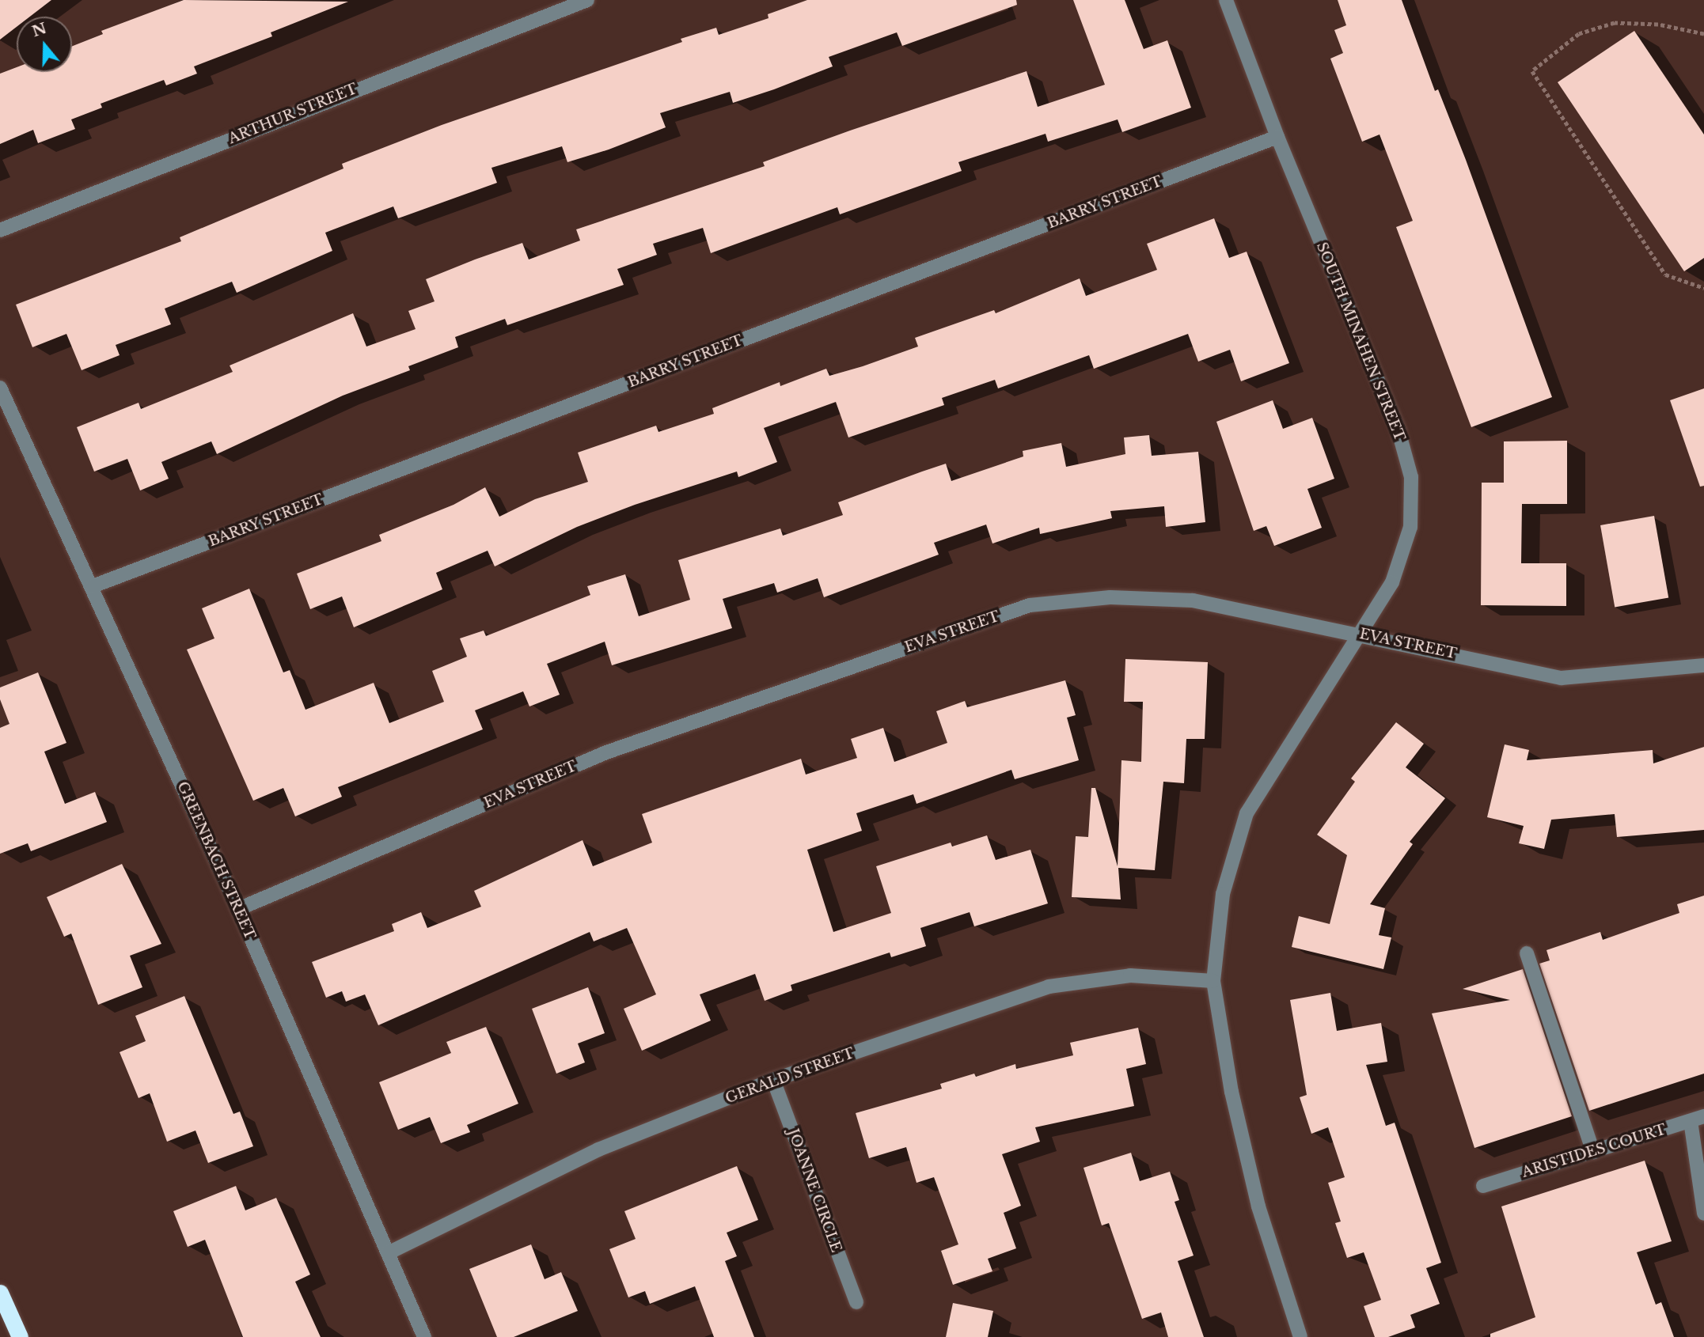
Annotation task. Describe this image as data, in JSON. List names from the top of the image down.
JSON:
{
  "streets": {
    "street": [
      "ARTHUR STREET",
      "BARRY STREET",
      "SOUTH MINAHEN STREET",
      "EVA STREET",
      "GREENBACH STREET",
      "GERALD STREET",
      "ARISTIDES COURT",
      "JOANNE CIRCLE"
    ]
  },
  "crossings": [
    ["BARRY STREET", "SOUTH MINAHEN STREET"],
    ["BARRY STREET", "GREENBACH STREET"],
    ["SOUTH MINAHEN STREET", "EVA STREET"],
    ["SOUTH MINAHEN STREET", "GERALD STREET"],
    ["EVA STREET", "GREENBACH STREET"],
    ["GREENBACH STREET", "GERALD STREET"],
    ["GERALD STREET", "JOANNE CIRCLE"]
  ],
  "north": "top"
}
